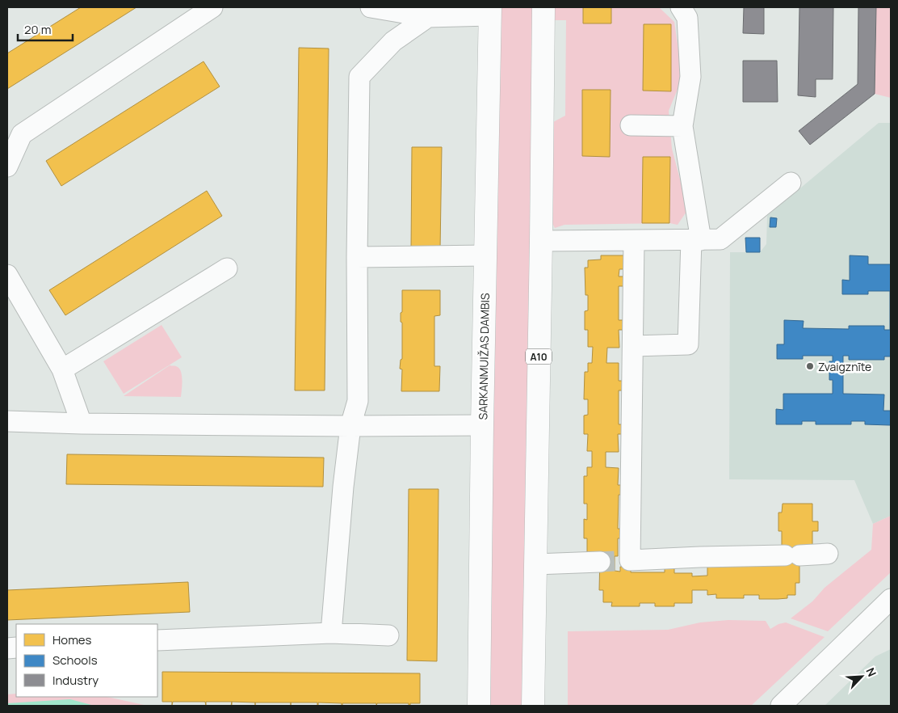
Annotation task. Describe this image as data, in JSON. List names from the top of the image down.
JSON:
{
  "streets": {
    "main road": ["SARKANMUIŽAS DAMBIS", "A10"]
  },
  "places": ["Zvaigznīte"],
  "legend": ["Homes", "Schools", "Industry"],
  "scale_bar": "20 m",
  "north": "top right"
}
